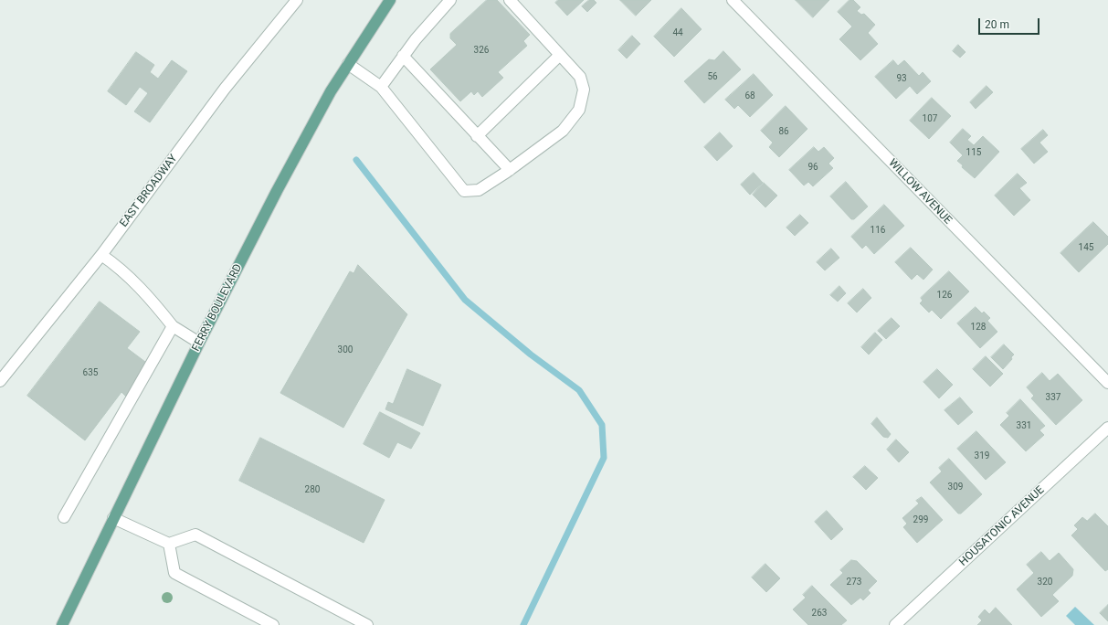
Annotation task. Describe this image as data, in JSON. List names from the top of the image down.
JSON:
{
  "streets": {
    "main road": ["FERRY BOULEVARD"],
    "street": ["EAST BROADWAY", "WILLOW AVENUE", "HOUSATONIC AVENUE"]
  },
  "house_numbers": [
    "44",
    "326",
    "56",
    "93",
    "68",
    "107",
    "86",
    "115",
    "96",
    "116",
    "145",
    "126",
    "128",
    "300",
    "635",
    "337",
    "331",
    "319",
    "309",
    "280",
    "299",
    "273",
    "320",
    "263"
  ],
  "scale_bar": "20 m"
}
